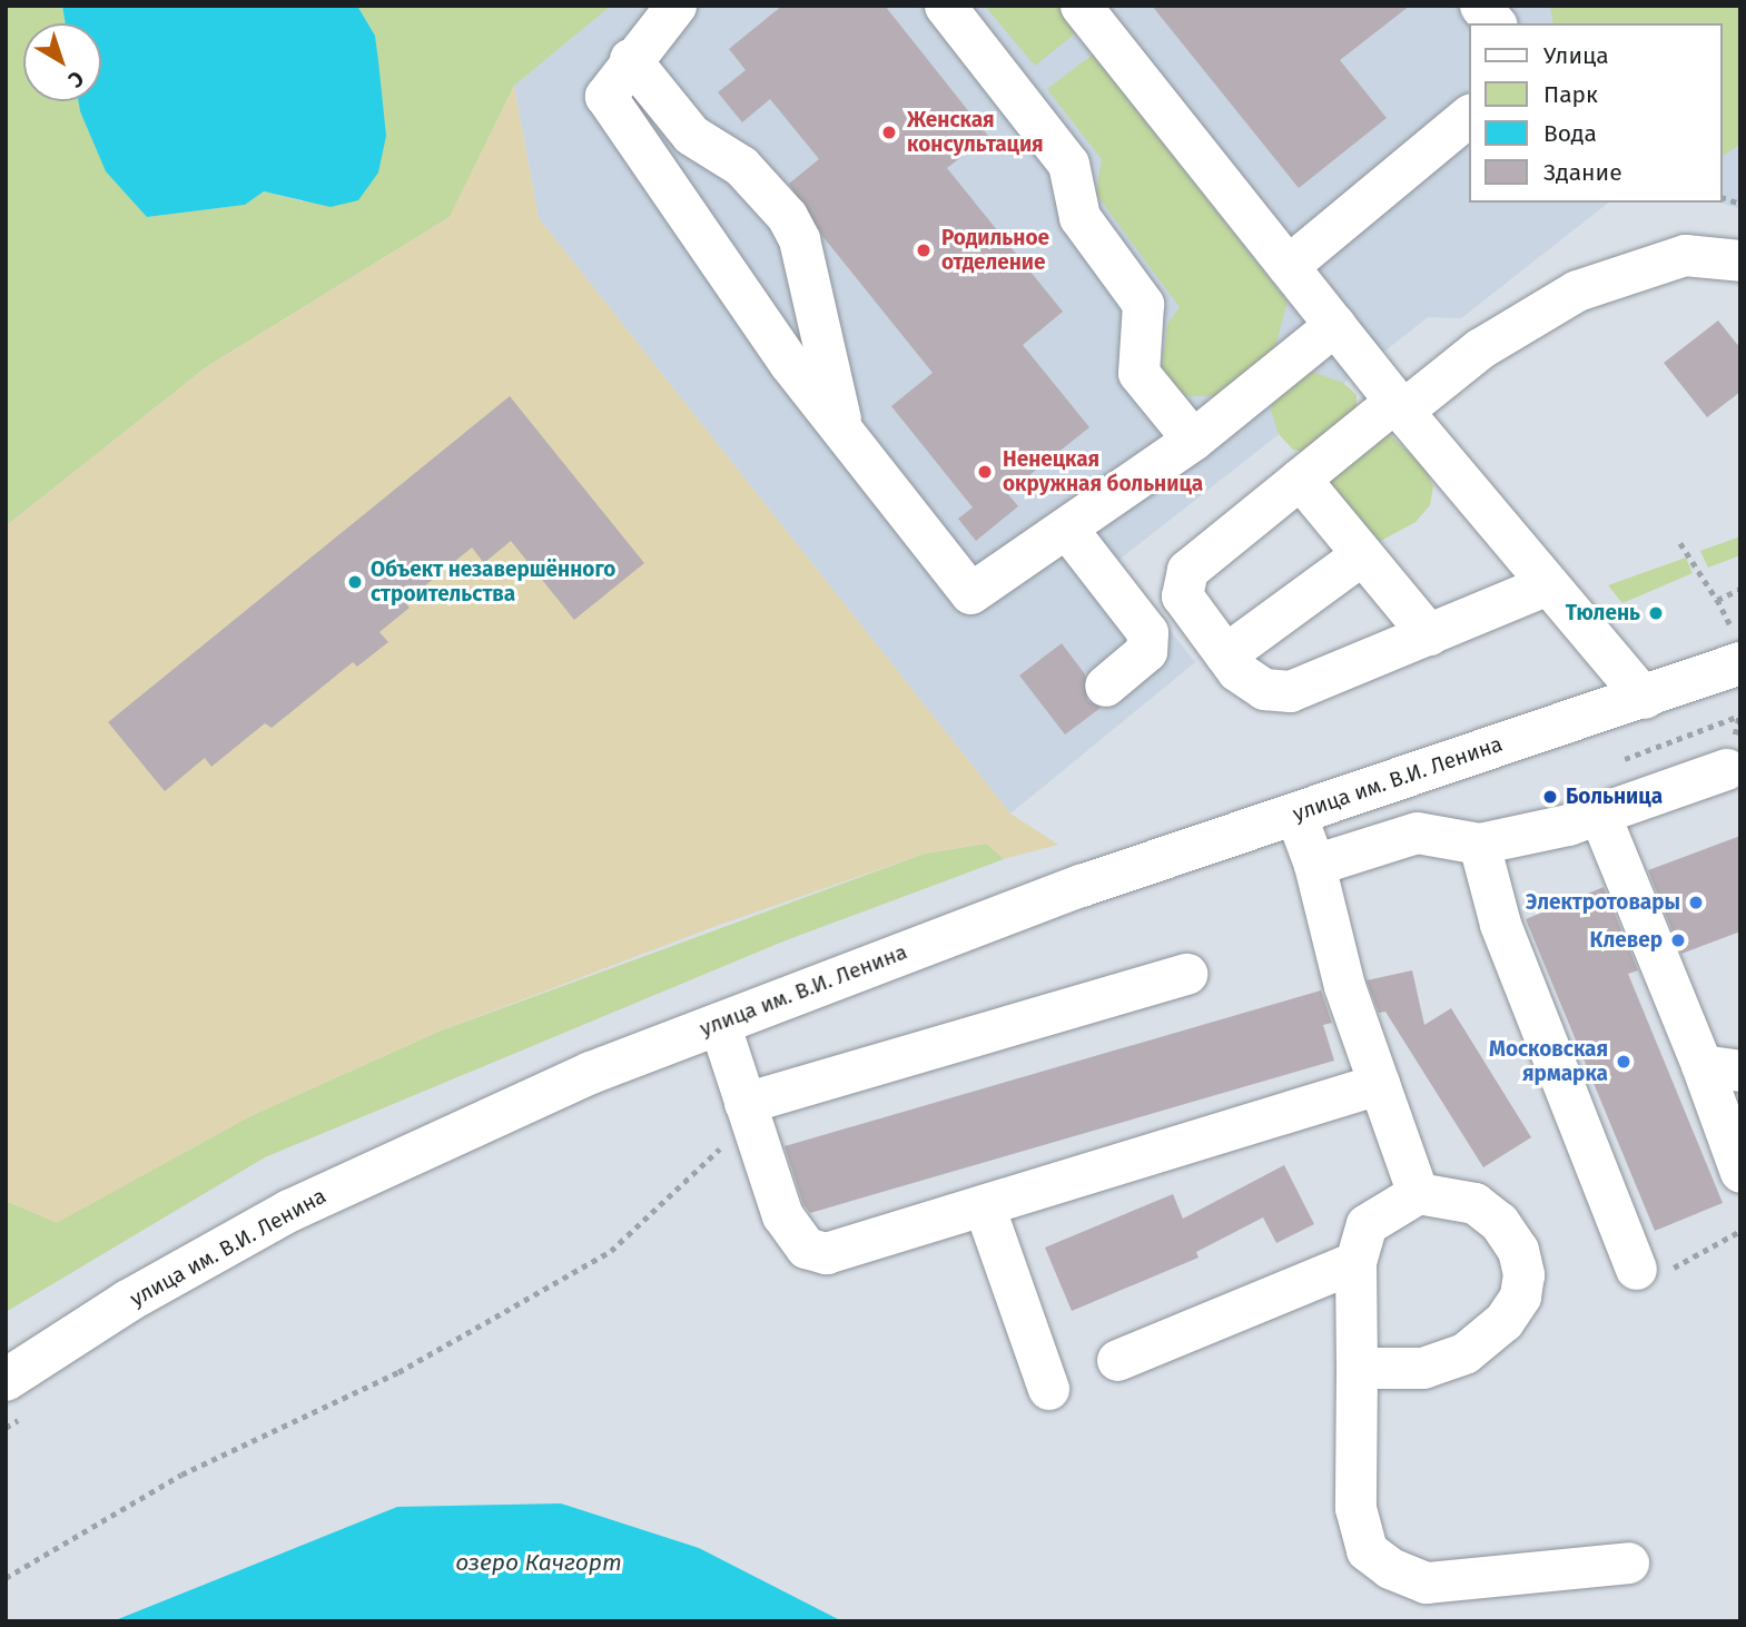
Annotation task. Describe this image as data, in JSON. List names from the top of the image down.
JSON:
{
  "streets": {
    "main road": ["улица им. В.И. Ленина"]
  },
  "water": ["озеро Качгорт"],
  "places": [
    "Женская консультация",
    "Родильное отделение",
    "Ненецкая окружная больница",
    "Объект незавершённого строительства",
    "Тюлень",
    "Больница",
    "Электротовары",
    "Клевер",
    "Московская ярмарка"
  ],
  "legend": [
    "Улица",
    "Парк",
    "Вода",
    "Здание"
  ],
  "north": "bottom right"
}
